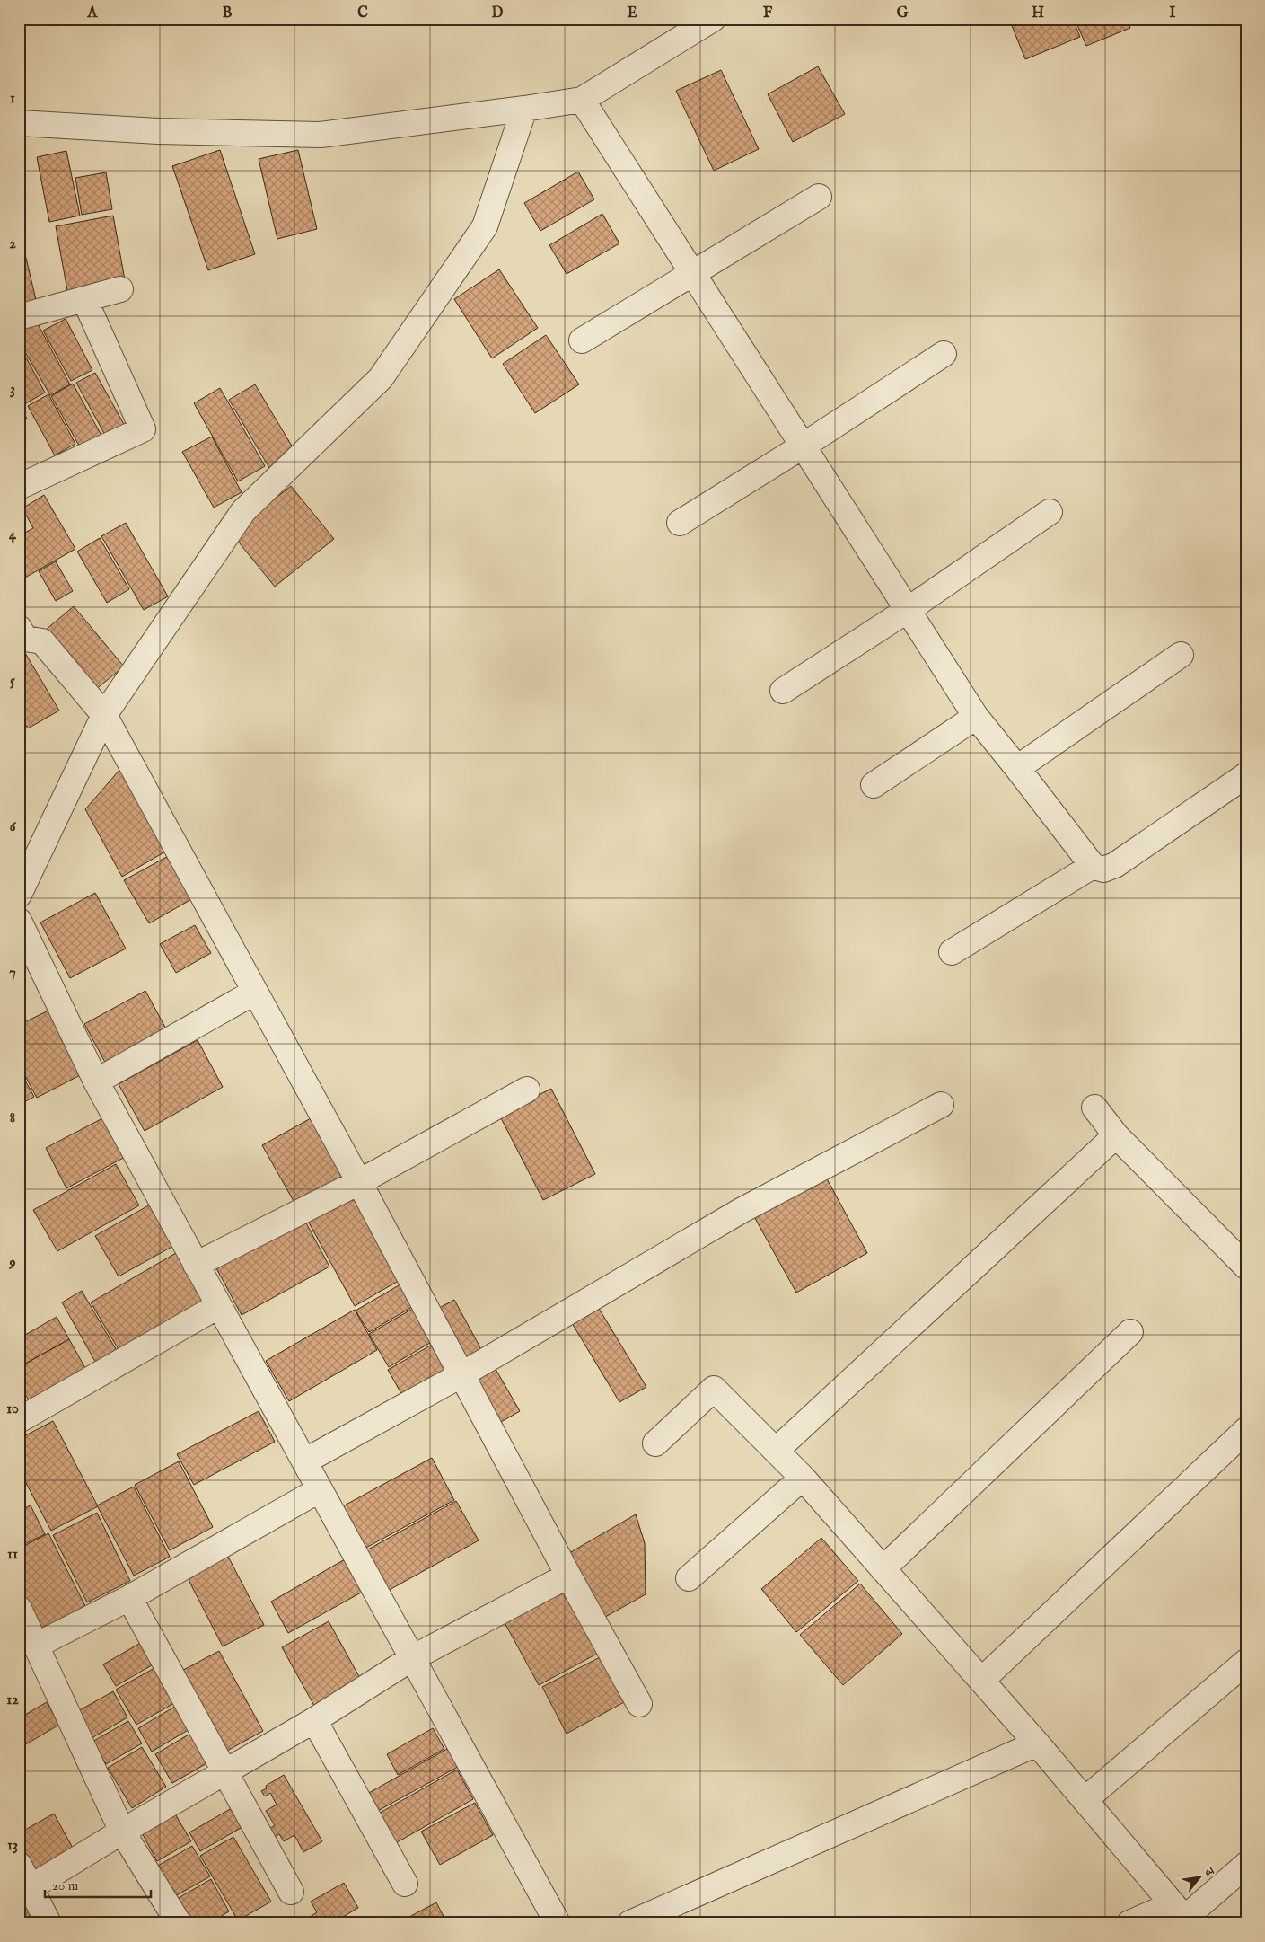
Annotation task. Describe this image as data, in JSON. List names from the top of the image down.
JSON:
{
  "scale_bar": "20 m",
  "north": "top right",
  "grid": {
    "columns": [
      "A",
      "B",
      "C",
      "D",
      "E",
      "F",
      "G",
      "H",
      "I"
    ],
    "rows": [
      "1",
      "2",
      "3",
      "4",
      "5",
      "6",
      "7",
      "8",
      "9",
      "10",
      "11",
      "12",
      "13"
    ]
  }
}
